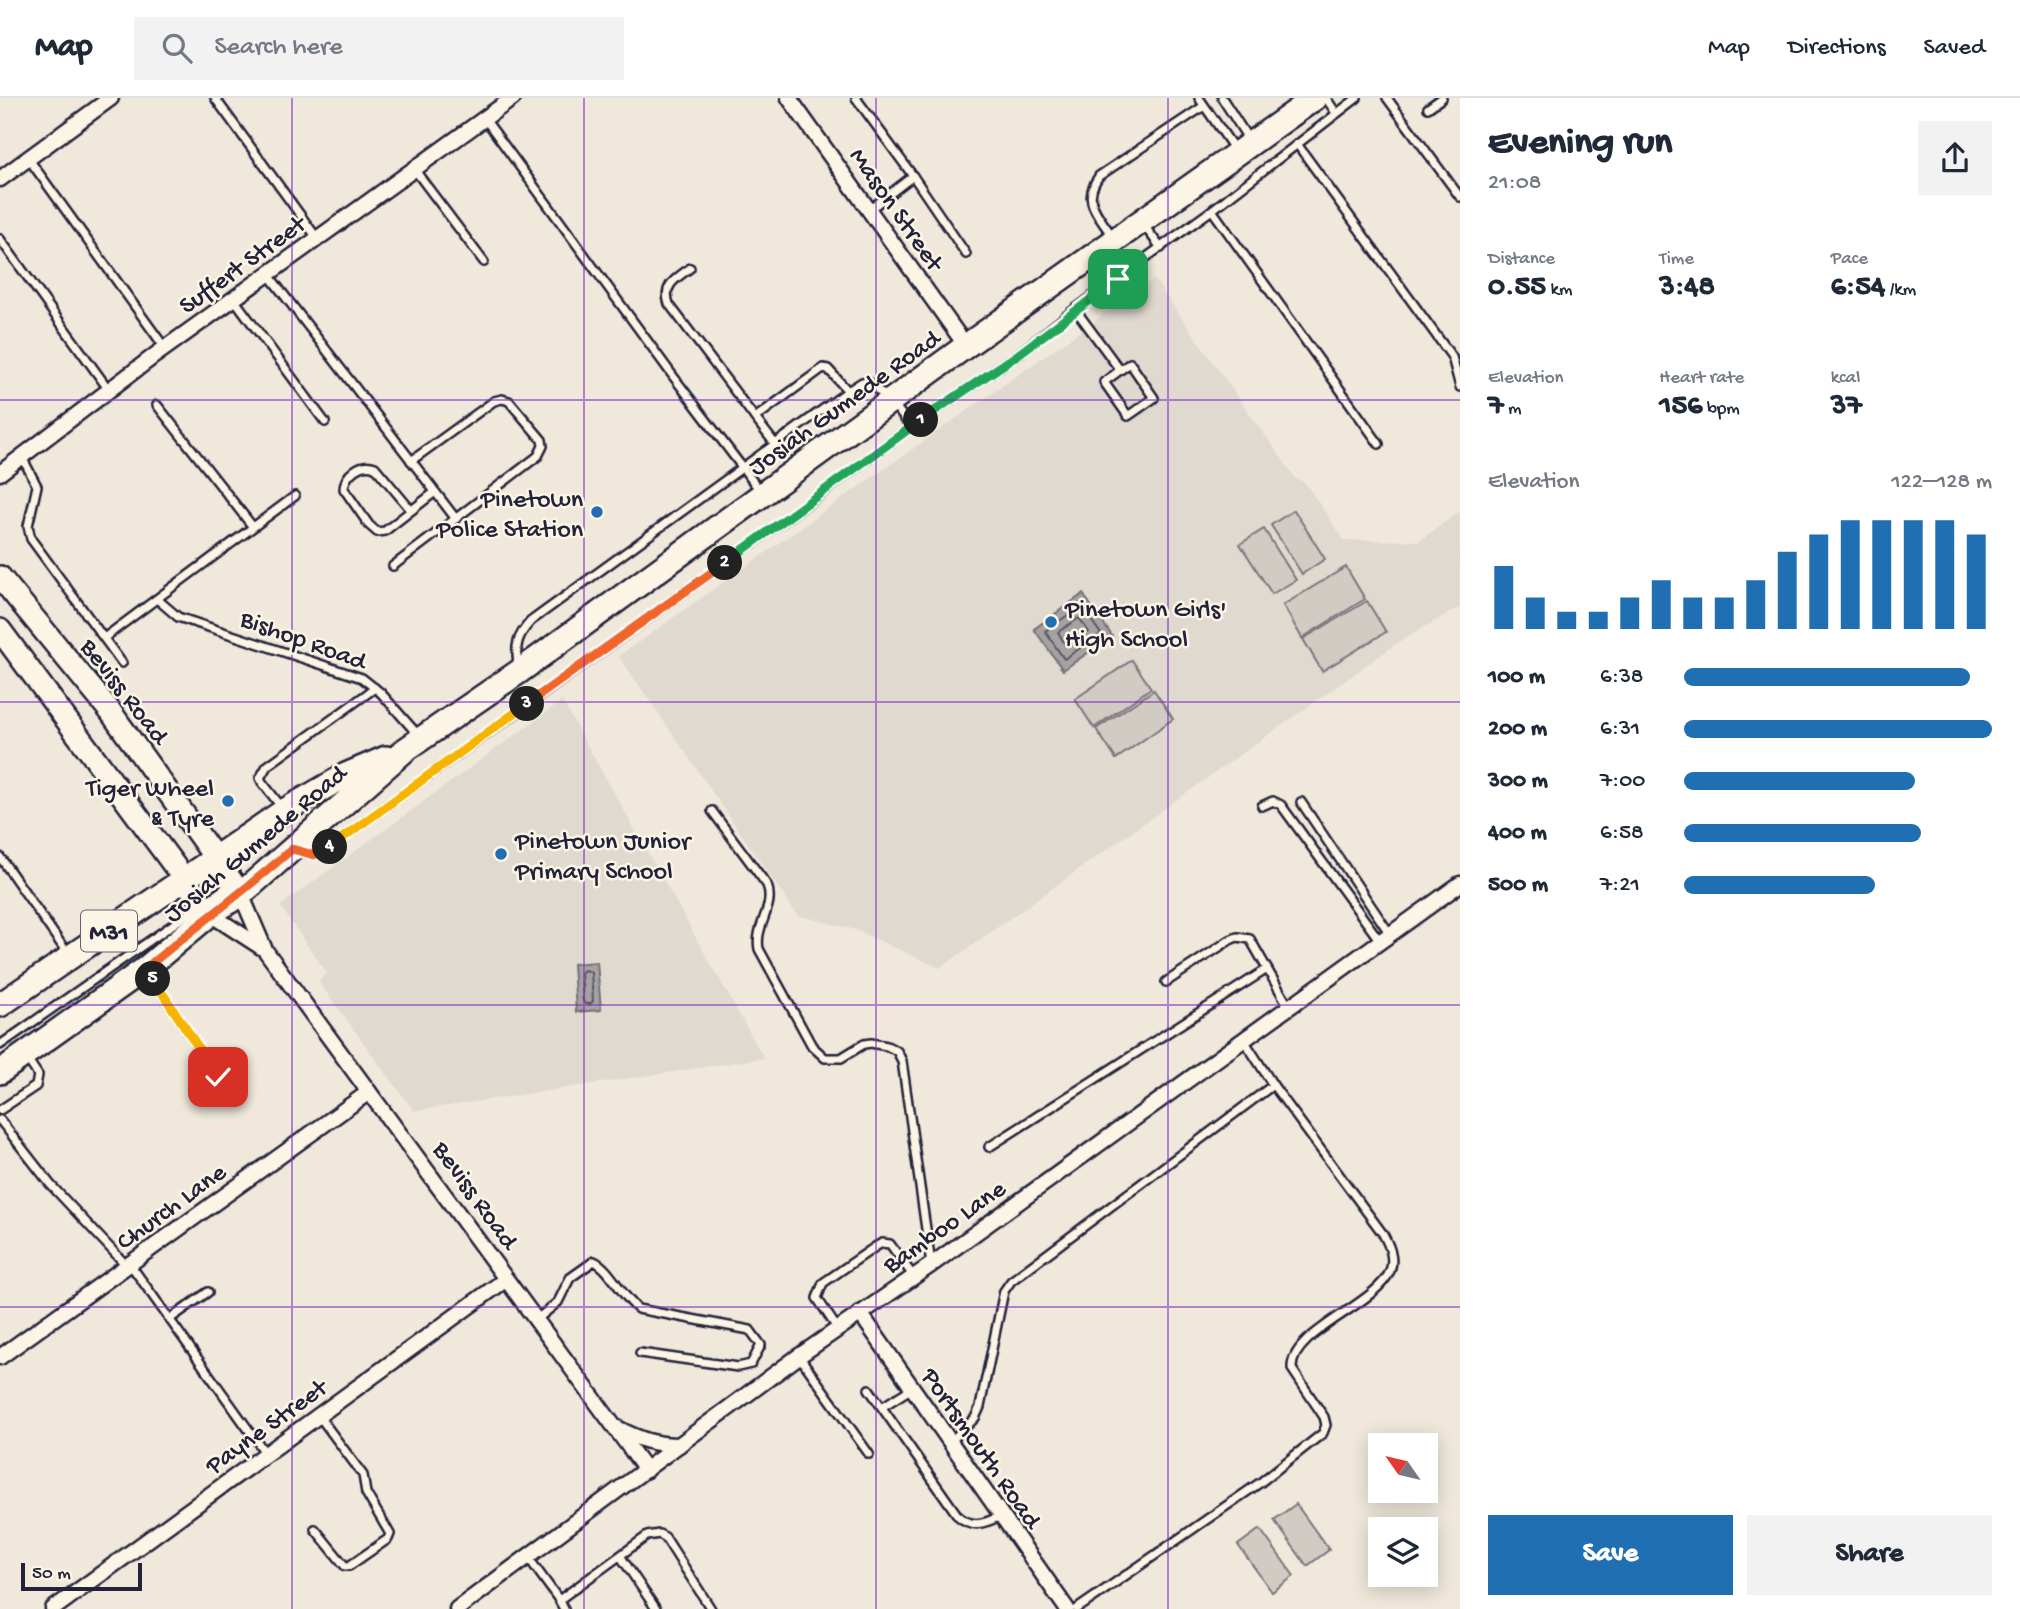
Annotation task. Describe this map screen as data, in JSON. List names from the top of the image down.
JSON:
{
  "streets": {
    "main road": ["Josiah Gumede Road", "Beviss Road", "M31"],
    "street": [
      "Mason Street",
      "Suffert Street",
      "Church Lane",
      "Bamboo Lane",
      "Payne Street",
      "Portsmouth Road"
    ],
    "lane": ["Bishop Road"]
  },
  "crossings": [
    ["Mason Street", "Josiah Gumede Road"],
    ["Josiah Gumede Road", "Bishop Road"],
    ["Josiah Gumede Road", "Beviss Road"],
    ["Beviss Road", "Church Lane"],
    ["Beviss Road", "Bamboo Lane"],
    ["Beviss Road", "Payne Street"],
    ["Bamboo Lane", "Portsmouth Road"]
  ],
  "places": [
    "Pinetown Police Station",
    "Pinetown Girls' High School",
    "Tiger Wheel & Tyre",
    "Pinetown Junior Primary School"
  ],
  "scale_bar": "50 m",
  "north": "top left",
  "page": {
    "header": "Map",
    "search": "Search here",
    "nav": ["Map", "Directions", "Saved"],
    "heading": ["Evening run", "21:08"],
    "stats": [
      ["Distance", "0.55 km"],
      ["Time", "3:48"],
      ["Pace", "6:54 /km"],
      ["Elevation", "7 m"],
      ["Heart rate", "156 bpm"],
      ["kcal", "37"]
    ],
    "pins": [
      "1",
      "2",
      "3",
      "4",
      "5"
    ],
    "chart": ["Elevation", "122–128 m"],
    "list": [
      {
        "name": "100 m",
        "note": "6:38"
      },
      {
        "name": "200 m",
        "note": "6:31"
      },
      {
        "name": "300 m",
        "note": "7:00"
      },
      {
        "name": "400 m",
        "note": "6:58"
      },
      {
        "name": "500 m",
        "note": "7:21"
      }
    ],
    "buttons": ["Save", "Share"],
    "scale": "50 m"
  }
}
